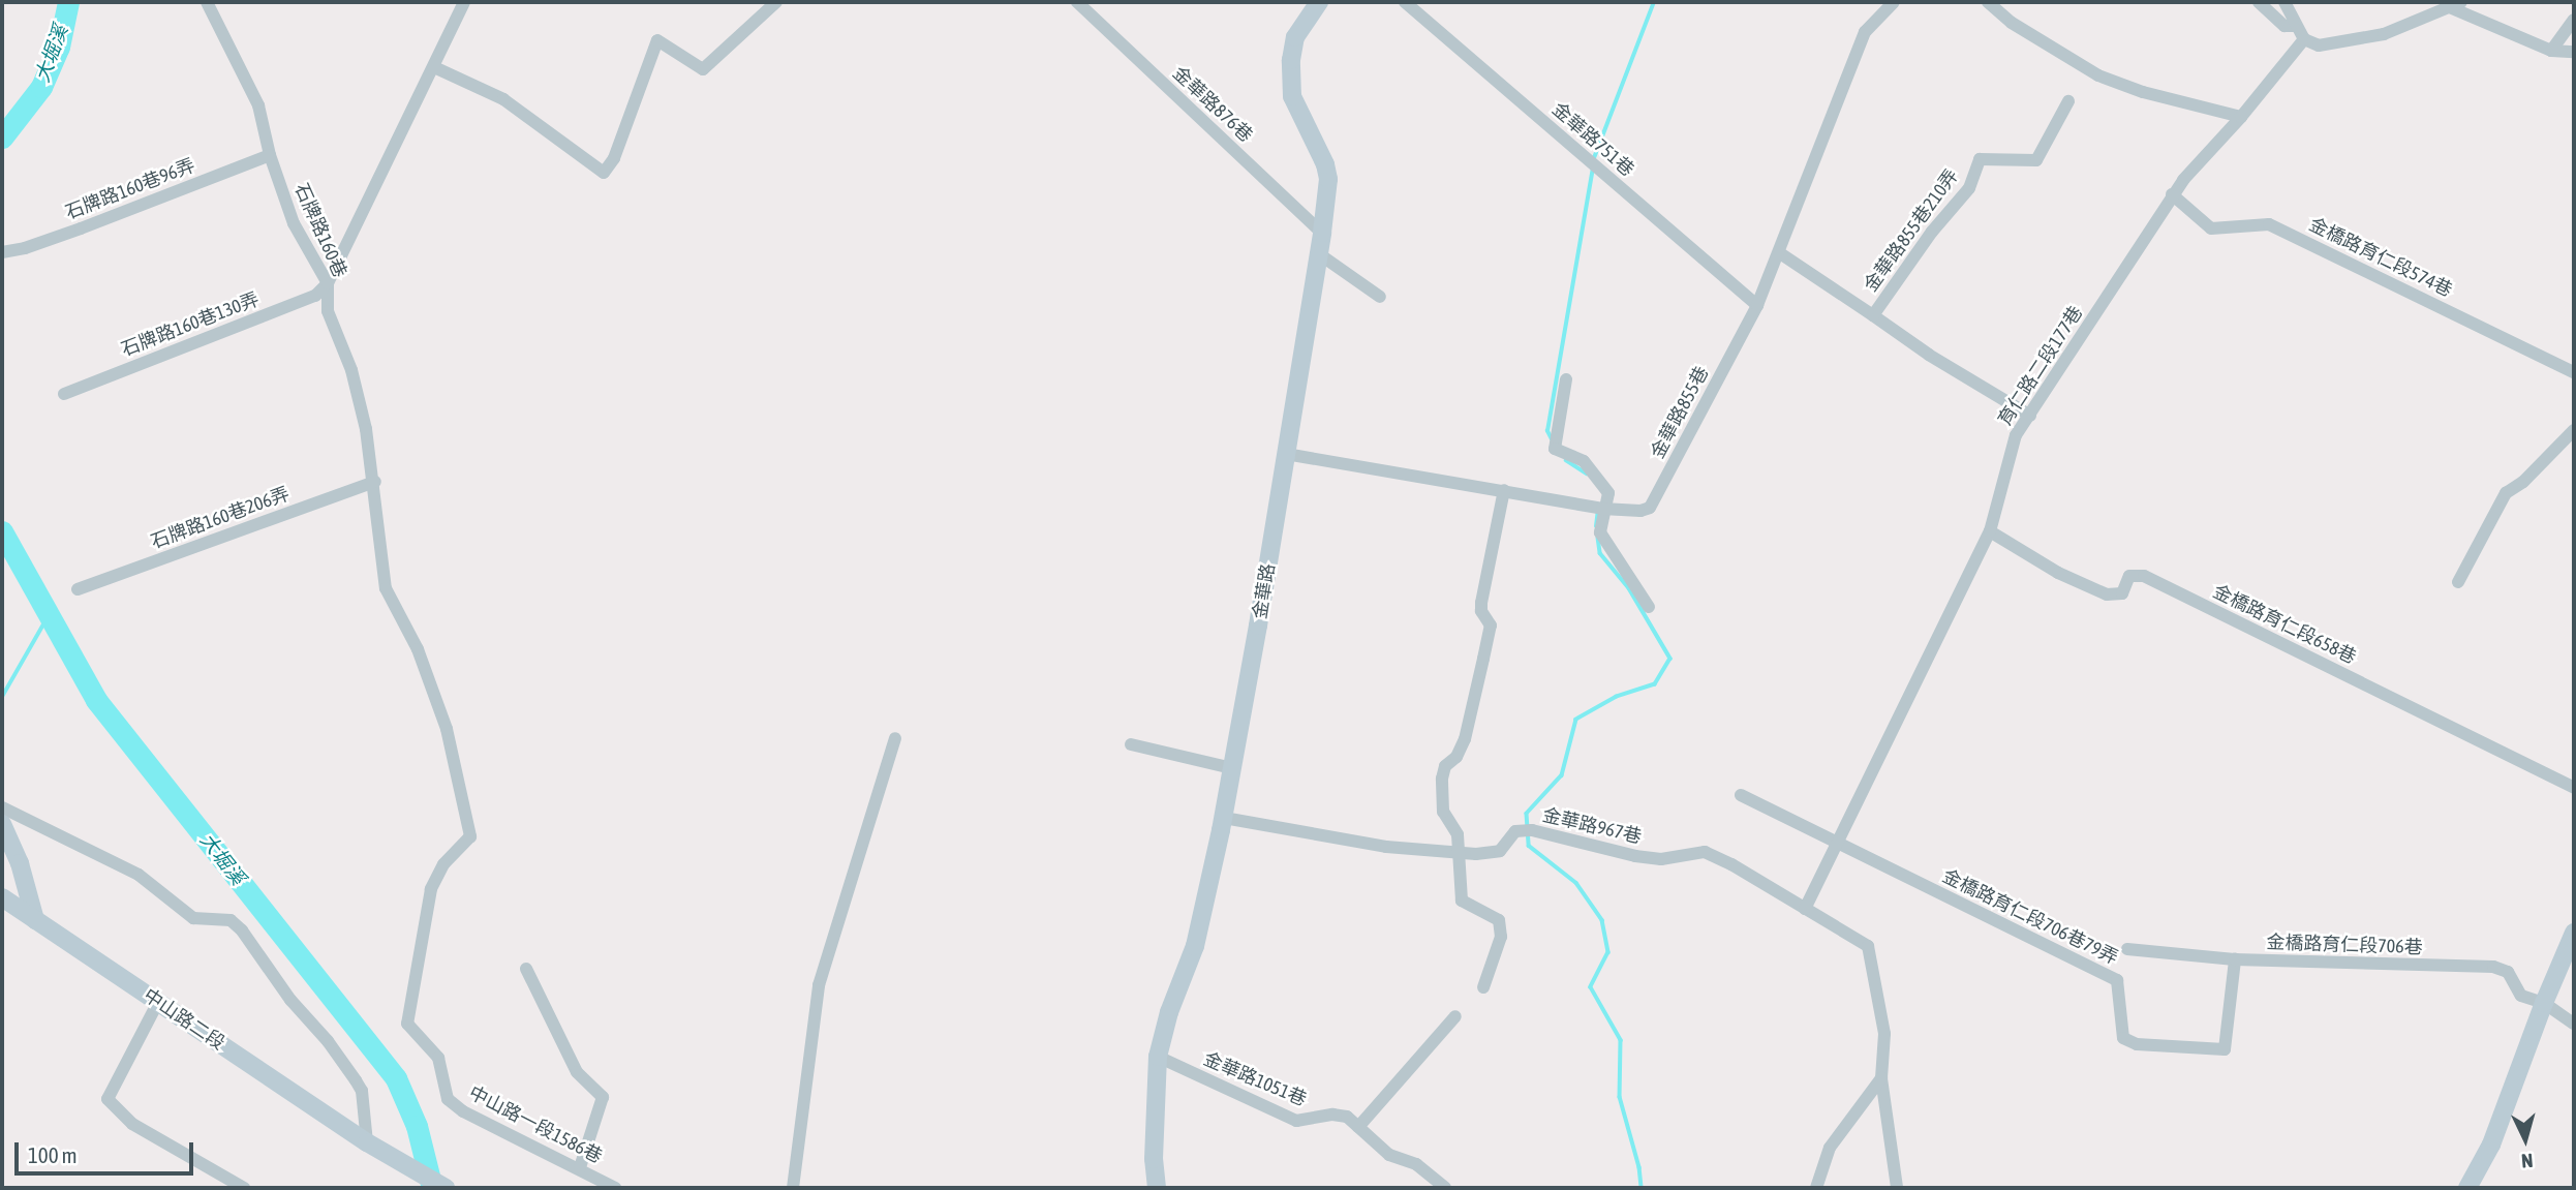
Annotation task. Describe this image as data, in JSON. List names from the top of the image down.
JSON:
{
  "streets": {
    "street": [
      "金華路876巷",
      "金華路751巷",
      "石牌路160巷96弄",
      "石牌路160巷",
      "金華路855巷210弄",
      "金橋路育仁段574巷",
      "石牌路160巷130弄",
      "育仁路二段177巷",
      "金華路855巷",
      "石牌路160巷206弄",
      "金華路",
      "金橋路育仁段658巷",
      "金華路967巷",
      "金橋路育仁段706巷79弄",
      "金橋路育仁段706巷",
      "中山路二段",
      "金華路1051巷",
      "中山路一段1586巷"
    ]
  },
  "crossings": [
    ["金華路876巷", "金華路"],
    ["金華路751巷", "金華路855巷"],
    ["石牌路160巷96弄", "石牌路160巷"],
    ["石牌路160巷", "石牌路160巷130弄"],
    ["石牌路160巷", "石牌路160巷206弄"],
    ["石牌路160巷", "中山路一段1586巷"],
    ["金華路855巷210弄", "育仁路二段177巷"],
    ["金華路855巷210弄", "金華路855巷"],
    ["金橋路育仁段574巷", "育仁路二段177巷"],
    ["育仁路二段177巷", "金橋路育仁段658巷"],
    ["育仁路二段177巷", "金華路967巷"],
    ["育仁路二段177巷", "金橋路育仁段706巷79弄"],
    ["金華路855巷", "金華路"],
    ["石牌路160巷206弄", "中山路一段1586巷"],
    ["金華路", "金華路967巷"],
    ["金華路", "金華路1051巷"],
    ["金橋路育仁段706巷79弄", "金橋路育仁段706巷"]
  ],
  "water": ["大堀溪"],
  "scale_bar": "100 m",
  "north": "bottom"
}
